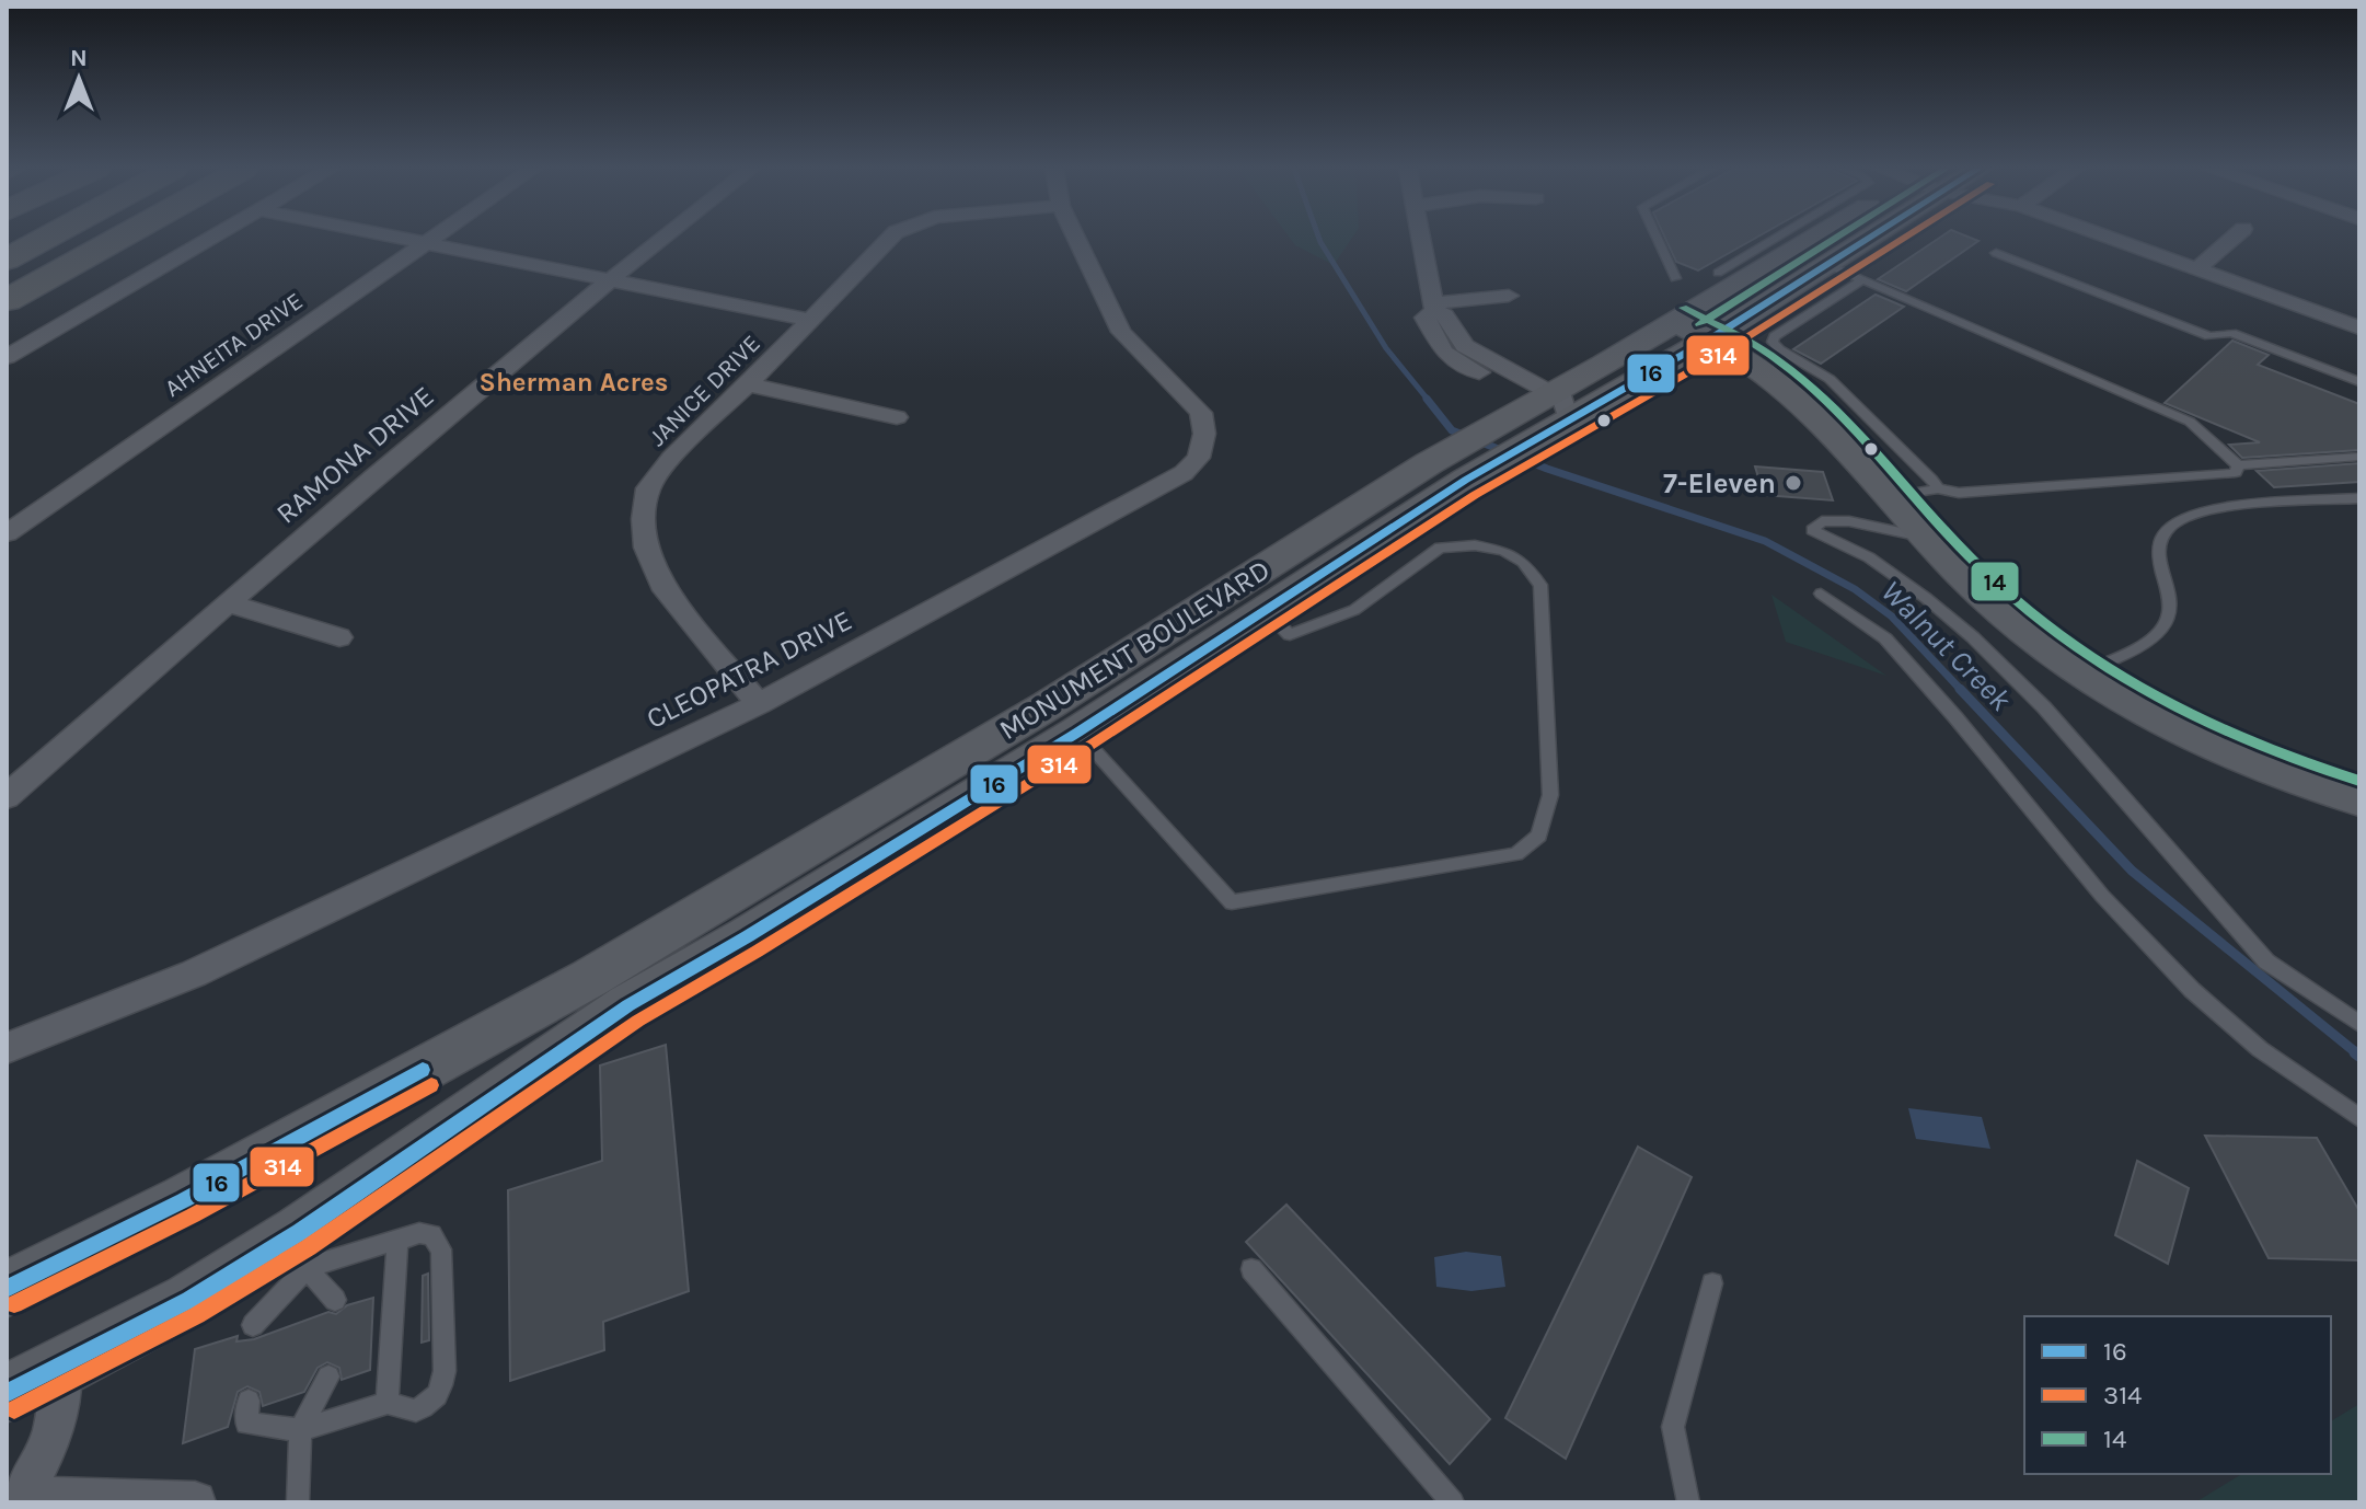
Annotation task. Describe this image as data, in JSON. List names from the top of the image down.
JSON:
{
  "streets": {
    "main road": ["MONUMENT BOULEVARD"],
    "street": [
      "AHNEITA DRIVE",
      "JANICE DRIVE",
      "RAMONA DRIVE",
      "CLEOPATRA DRIVE"
    ]
  },
  "crossings": [
    ["JANICE DRIVE", "CLEOPATRA DRIVE"]
  ],
  "districts": ["Sherman Acres"],
  "water": ["Walnut Creek"],
  "places": ["7-Eleven"],
  "lines": ["transit line 16", "transit line 314", "transit line 14"],
  "legend": ["16", "314", "14"],
  "north": "top"
}
